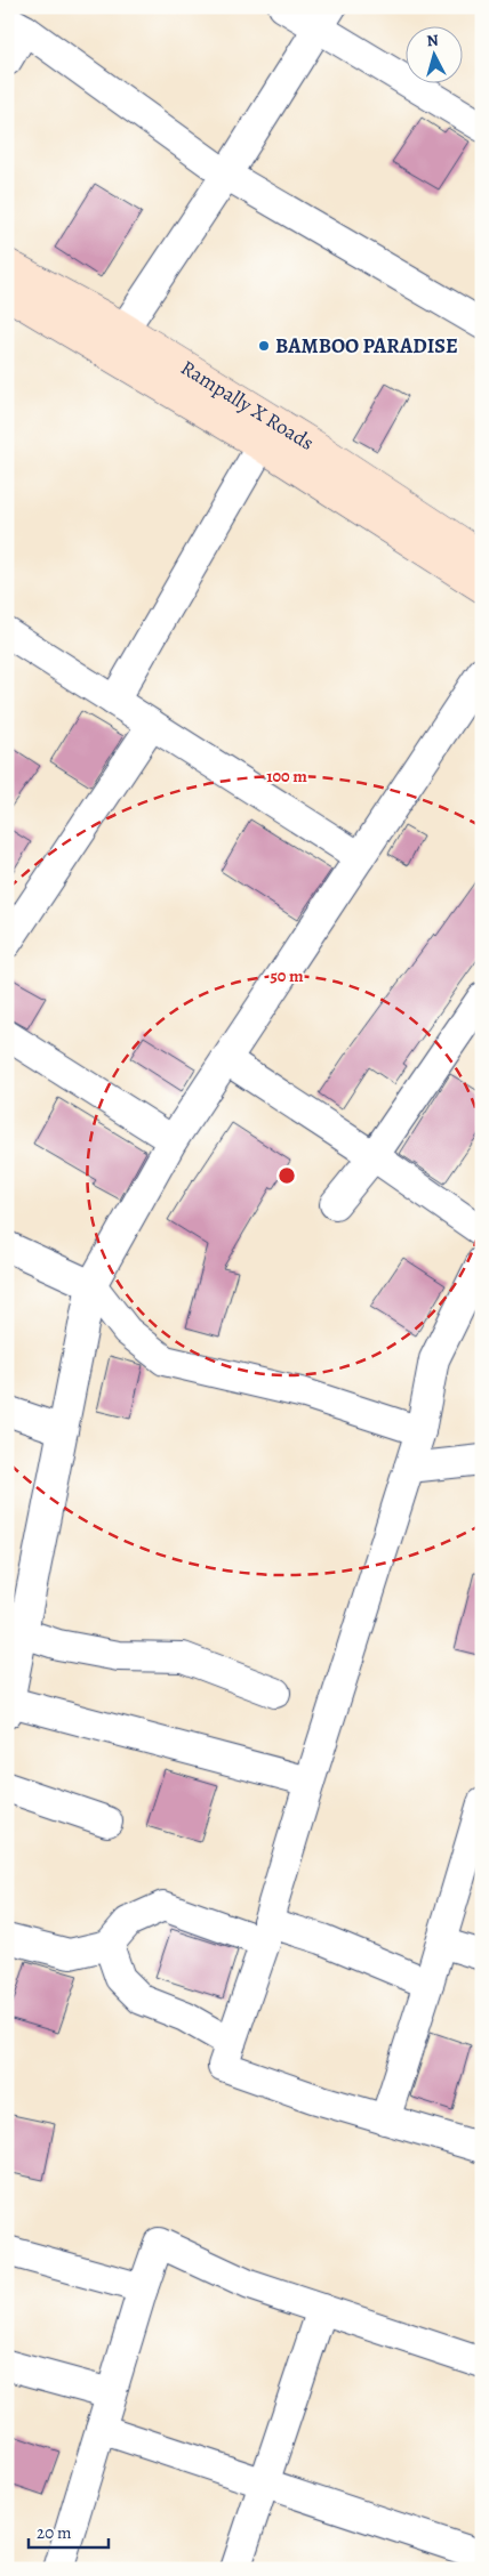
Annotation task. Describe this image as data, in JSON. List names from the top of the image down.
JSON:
{
  "streets": {
    "main road": ["Rampally X Roads"]
  },
  "places": ["BAMBOO PARADISE"],
  "scale_bar": "20 m",
  "north": "top",
  "rings": ["100 m", "50 m"]
}
